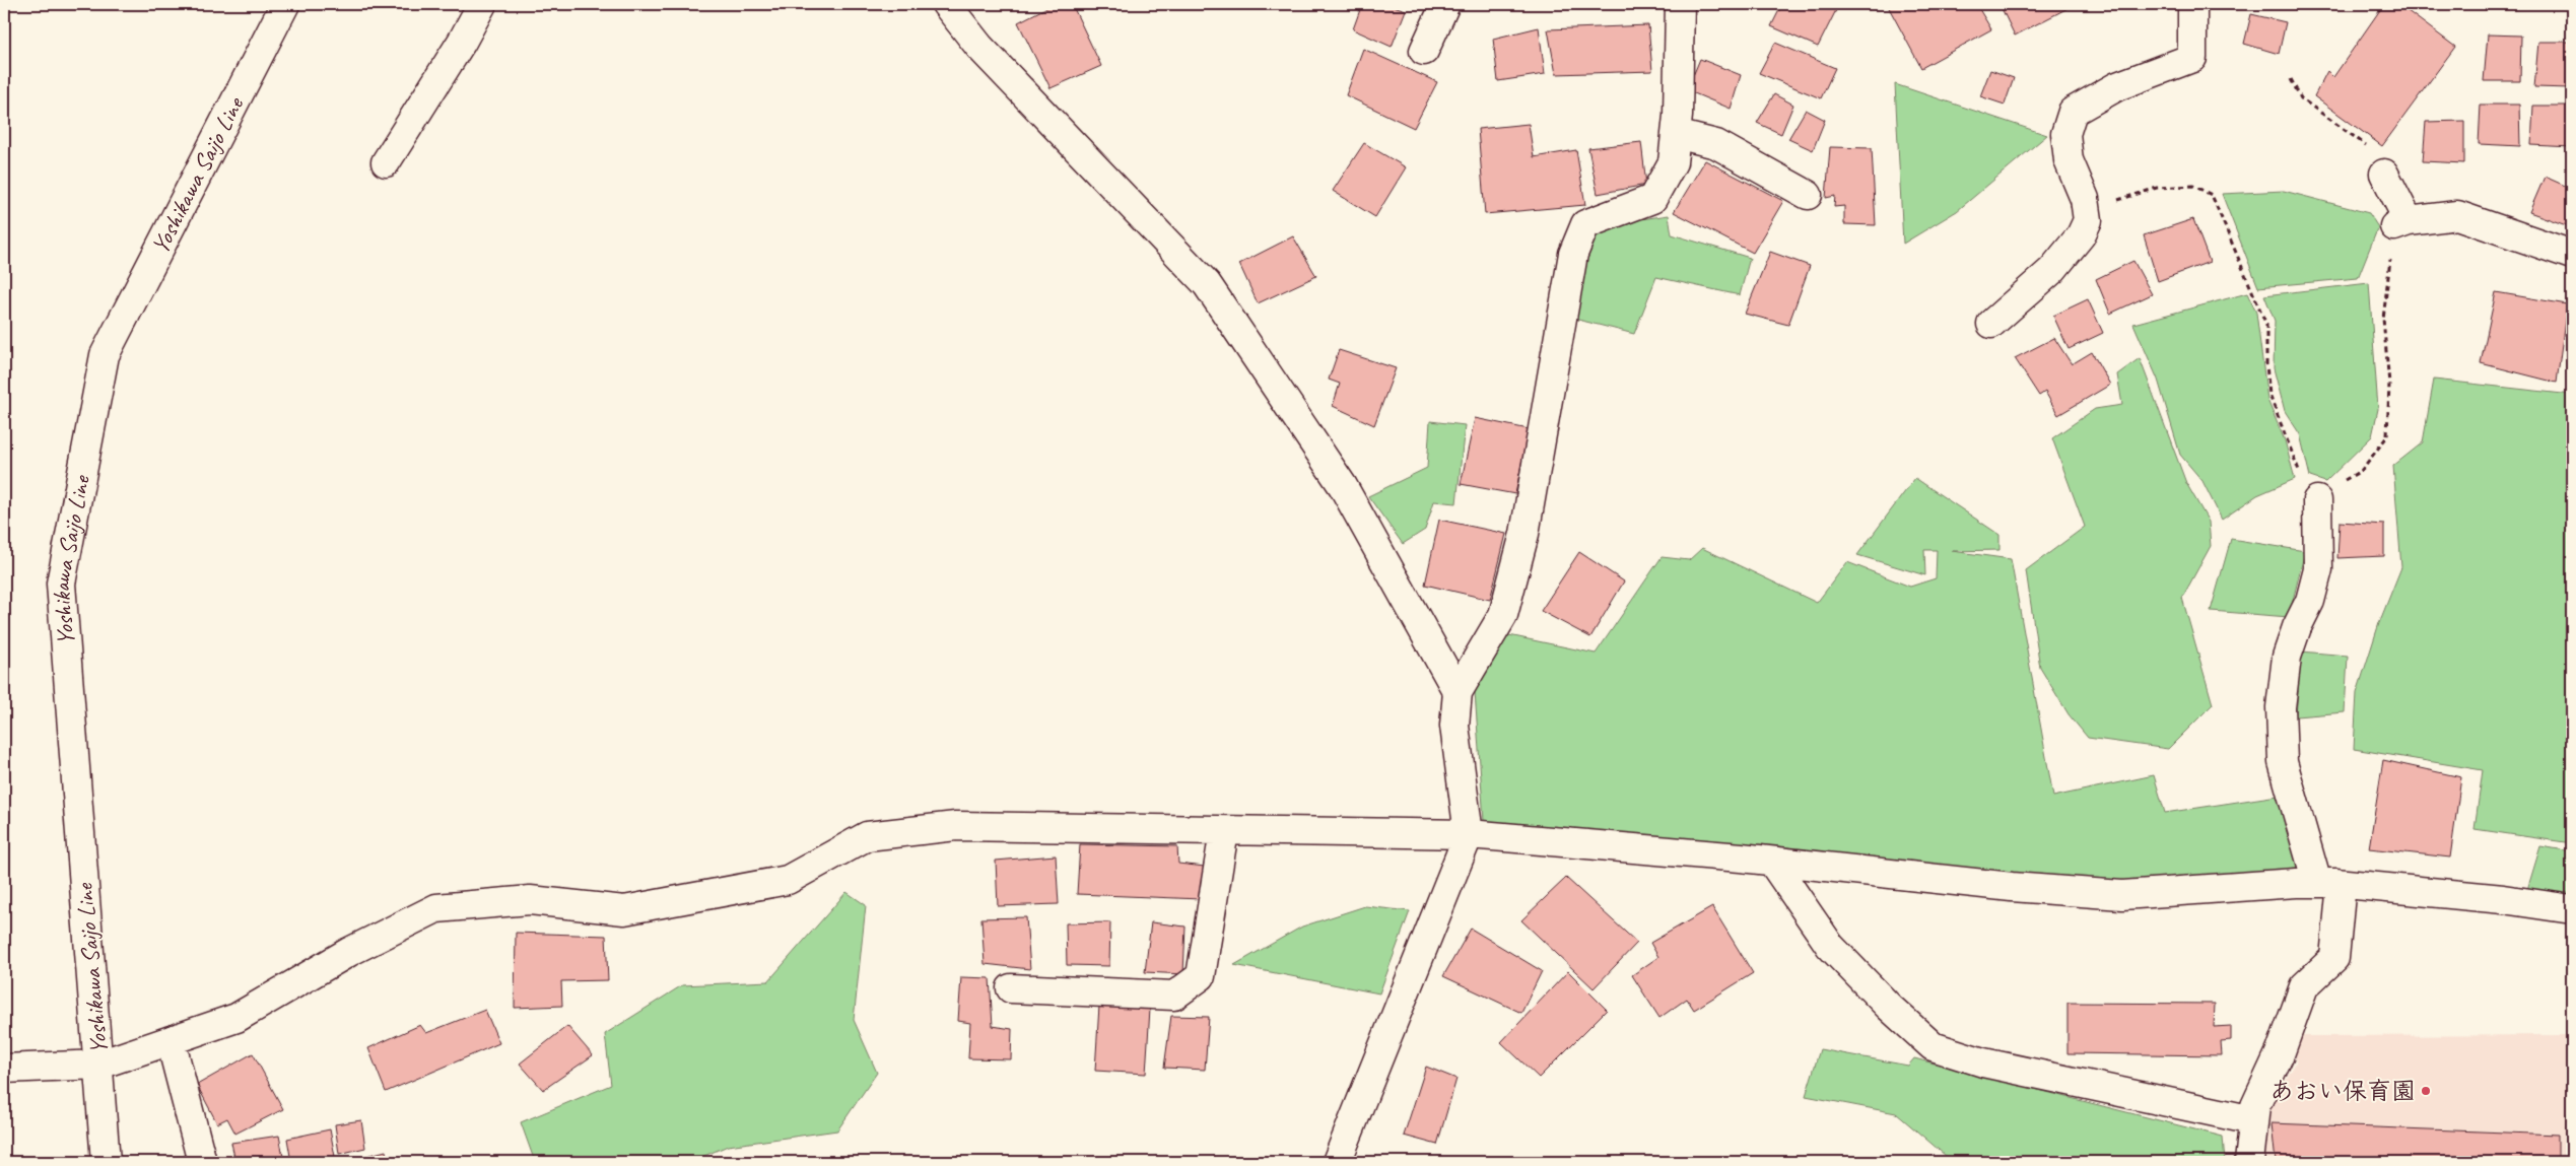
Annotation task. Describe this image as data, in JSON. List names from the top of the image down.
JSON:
{
  "streets": {
    "street": ["Yoshikawa Saijo Line"]
  },
  "places": ["あおい保育園"]
}
